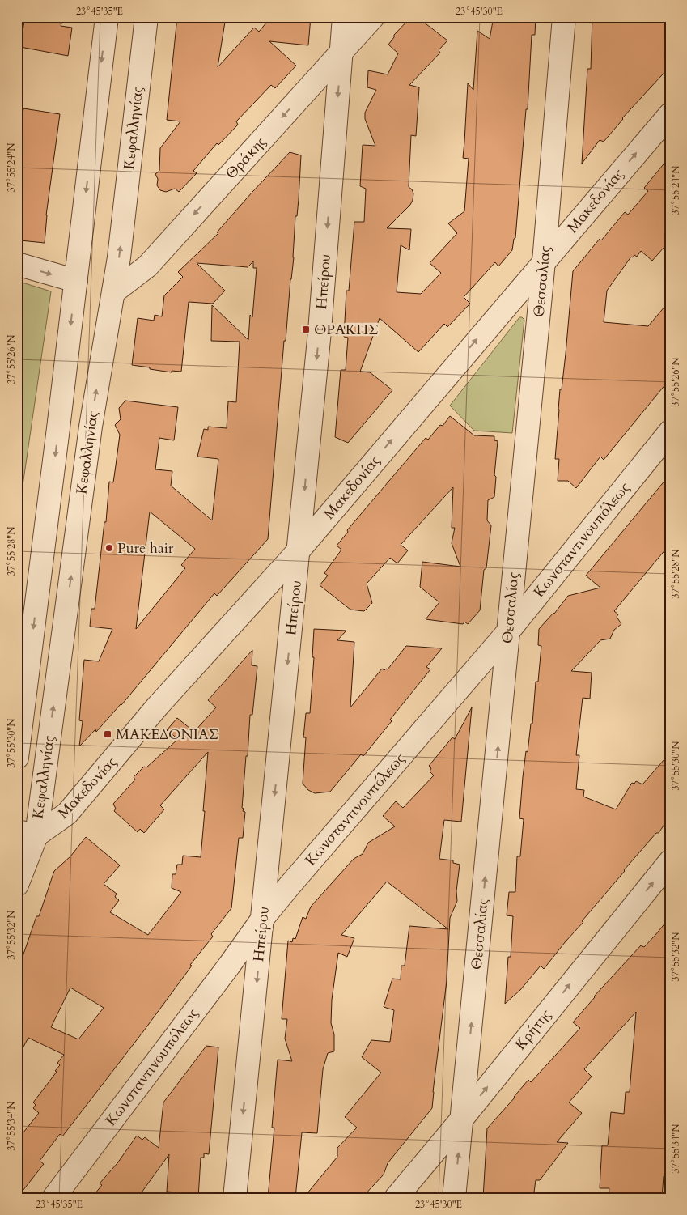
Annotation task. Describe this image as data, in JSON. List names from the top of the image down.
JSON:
{
  "streets": {
    "street": [
      "Κεφαλληνίας",
      "Θράκης",
      "Μακεδονίας",
      "Ηπείρου",
      "Θεσσαλίας",
      "Κωνσταντινουπόλεως",
      "Κρήτης"
    ]
  },
  "crossings": [
    ["Κεφαλληνίας", "Θράκης"],
    ["Κεφαλληνίας", "Μακεδονίας"],
    ["Θράκης", "Ηπείρου"],
    ["Μακεδονίας", "Ηπείρου"],
    ["Μακεδονίας", "Θεσσαλίας"],
    ["Ηπείρου", "Κωνσταντινουπόλεως"],
    ["Θεσσαλίας", "Κωνσταντινουπόλεως"],
    ["Θεσσαλίας", "Κρήτης"]
  ],
  "one_way": [
    "Θράκης",
    "Μακεδονίας",
    "Ηπείρου",
    "Θεσσαλίας",
    "Κρήτης"
  ],
  "places": {
    "transit": ["ΘΡΑΚΗΣ", "ΜΑΚΕΔΟΝΙΑΣ"],
    "other": ["Pure hair"]
  },
  "coordinates": [
    "23°45'35\"E",
    "23°45'30\"E",
    "37°55'24\"N",
    "37°55'26\"N",
    "37°55'28\"N",
    "37°55'30\"N",
    "37°55'32\"N",
    "37°55'34\"N"
  ]
}
